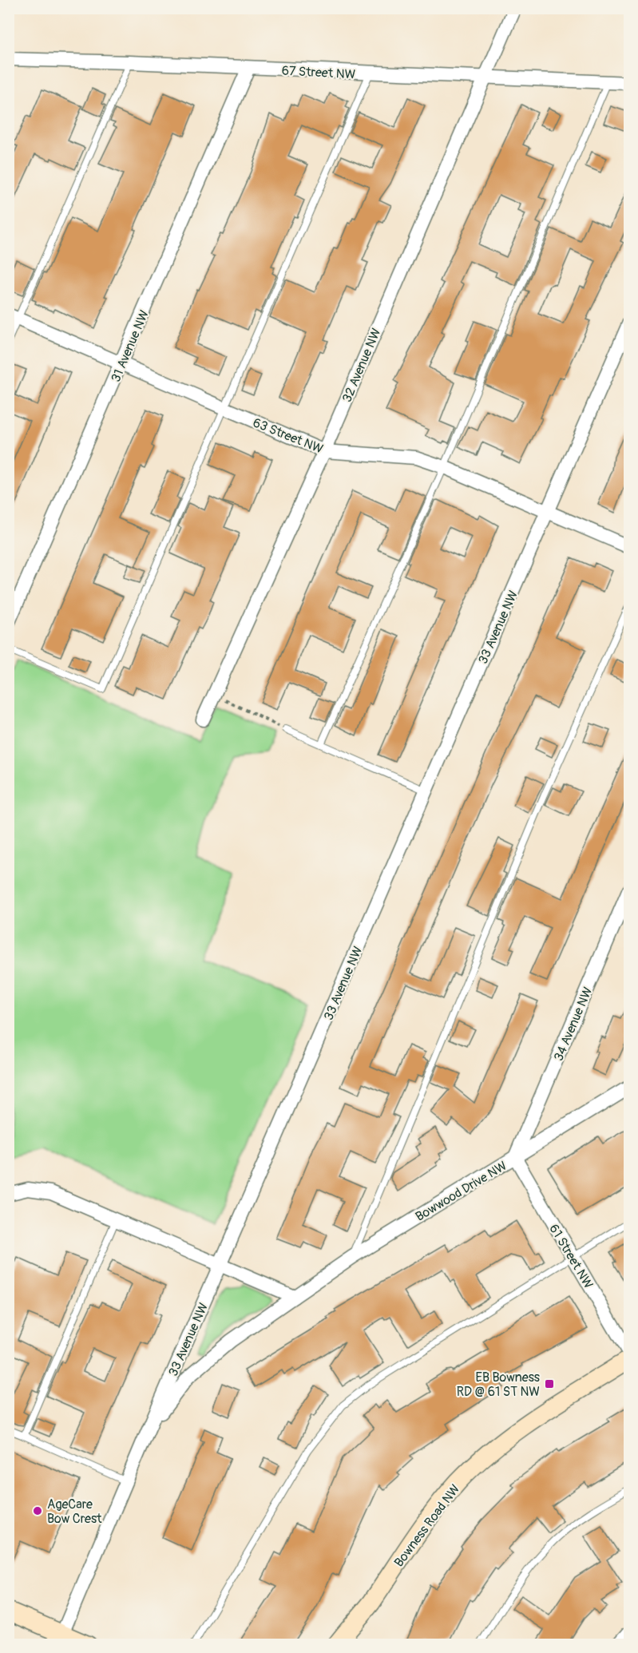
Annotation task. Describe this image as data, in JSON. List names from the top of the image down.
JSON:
{
  "streets": {
    "street": [
      "67 Street NW",
      "31 Avenue NW",
      "32 Avenue NW",
      "63 Street NW",
      "33 Avenue NW",
      "34 Avenue NW",
      "Bowwood Drive NW",
      "61 Street NW",
      "Bowness Road NW"
    ]
  },
  "crossings": [
    ["67 Street NW", "31 Avenue NW"],
    ["67 Street NW", "32 Avenue NW"],
    ["31 Avenue NW", "63 Street NW"],
    ["32 Avenue NW", "63 Street NW"],
    ["63 Street NW", "33 Avenue NW"],
    ["33 Avenue NW", "Bowwood Drive NW"],
    ["34 Avenue NW", "Bowwood Drive NW"],
    ["34 Avenue NW", "61 Street NW"],
    ["Bowwood Drive NW", "61 Street NW"]
  ],
  "places": {
    "transit": ["EB Bowness RD @ 61 ST NW"],
    "other": ["AgeCare Bow Crest"]
  }
}
